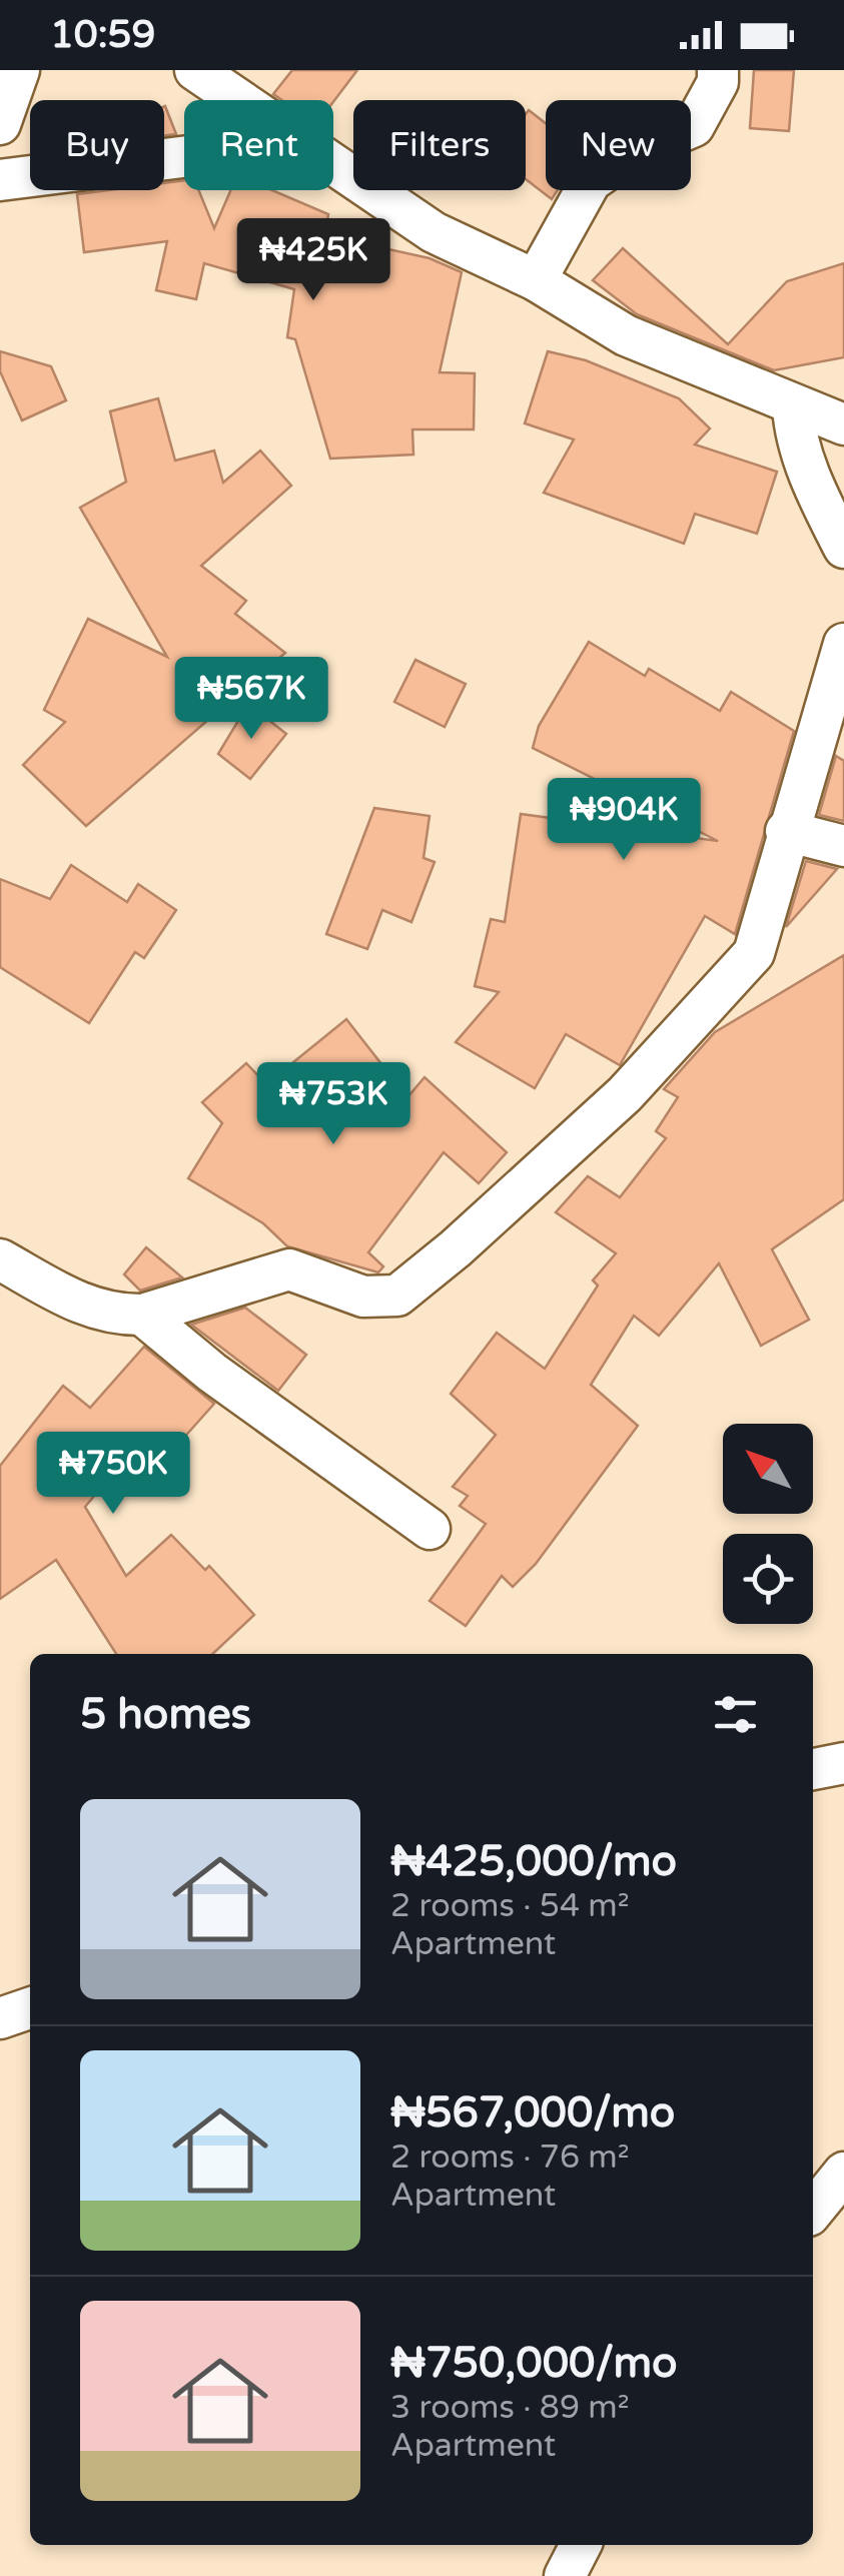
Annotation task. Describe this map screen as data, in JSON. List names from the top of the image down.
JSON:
{
  "north": "top left",
  "page": {
    "status": "10:59",
    "chip": [
      "Buy",
      "Rent",
      "Filters",
      "New"
    ],
    "price": [
      "₦425K",
      "₦567K",
      "₦904K",
      "₦753K",
      "₦750K"
    ],
    "heading": "5 homes",
    "list": [
      {
        "name": "₦425,000/mo",
        "note": "2 rooms · 54 m² · Apartment"
      },
      {
        "name": "₦567,000/mo",
        "note": "2 rooms · 76 m² · Apartment"
      },
      {
        "name": "₦750,000/mo",
        "note": "3 rooms · 89 m² · Apartment"
      }
    ]
  }
}
